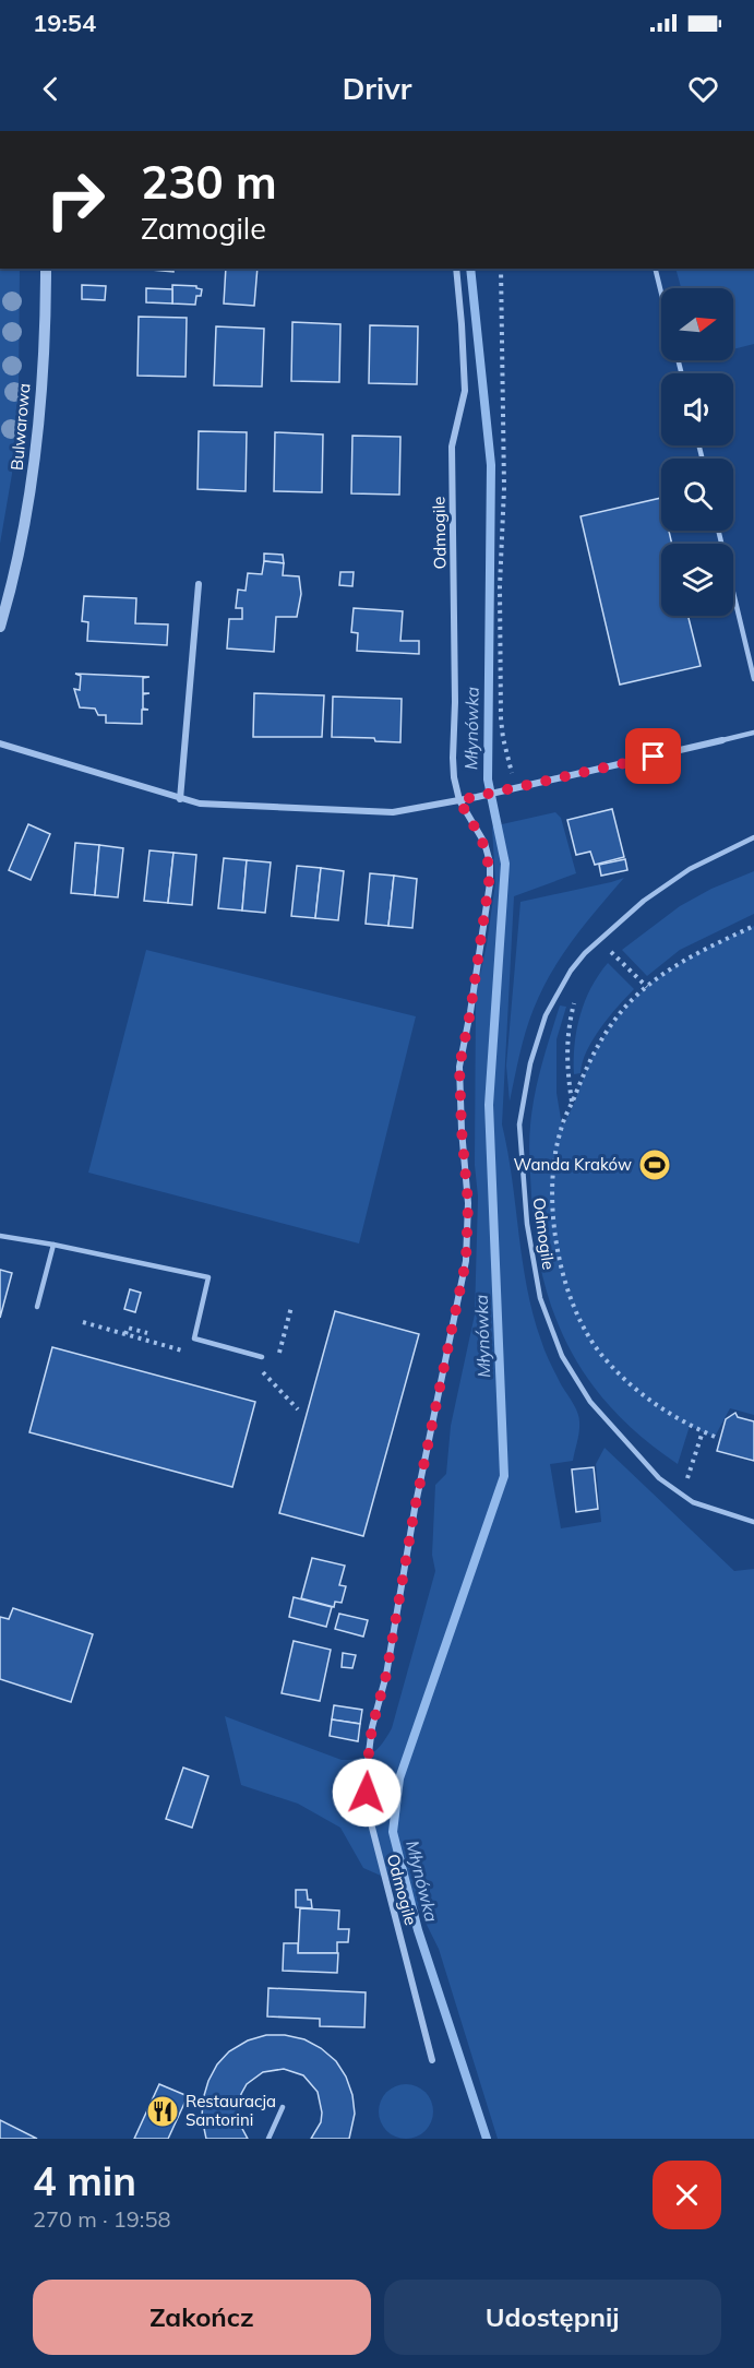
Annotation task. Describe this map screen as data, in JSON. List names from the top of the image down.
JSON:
{
  "streets": {
    "street": ["Bulwarowa", "Odmogile"]
  },
  "water": ["Młynówka"],
  "places": {
    "sports": ["Wanda Kraków"],
    "restaurant": ["Restauracja Santorini"]
  },
  "north": "right",
  "page": {
    "status": "19:54",
    "header": "Drivr",
    "turn": ["230 m", "Zamogile"],
    "heading": ["4 min", "270 m · 19:58"],
    "buttons": ["Zakończ", "Udostępnij"]
  }
}
